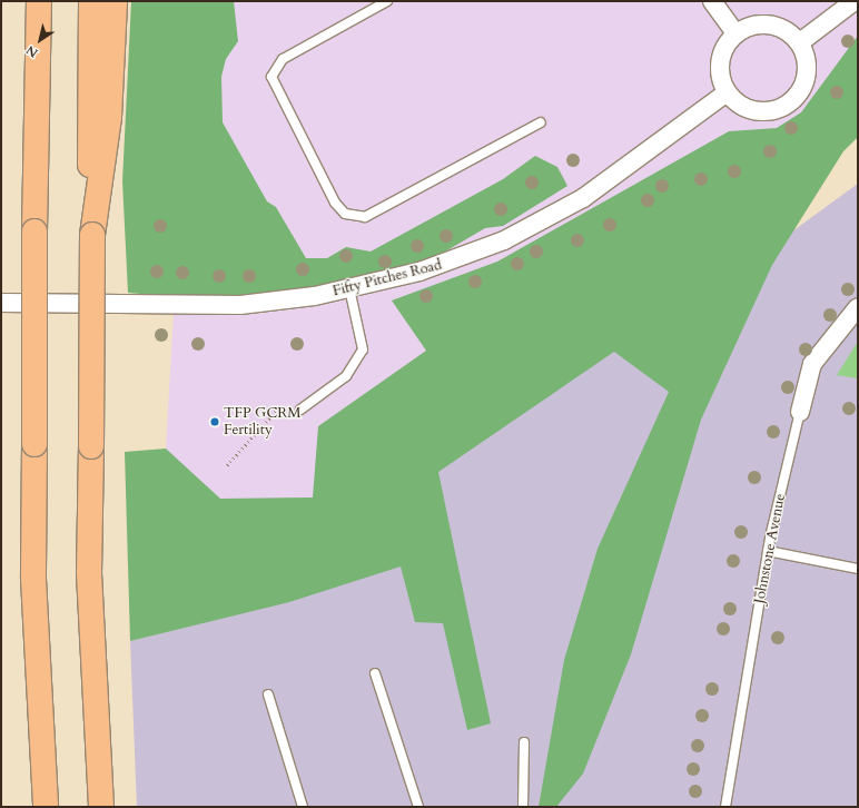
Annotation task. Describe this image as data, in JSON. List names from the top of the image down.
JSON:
{
  "streets": {
    "street": ["Fifty Pitches Road", "Johnstone Avenue"]
  },
  "places": ["TFP GCRM Fertility"],
  "north": "bottom left"
}
